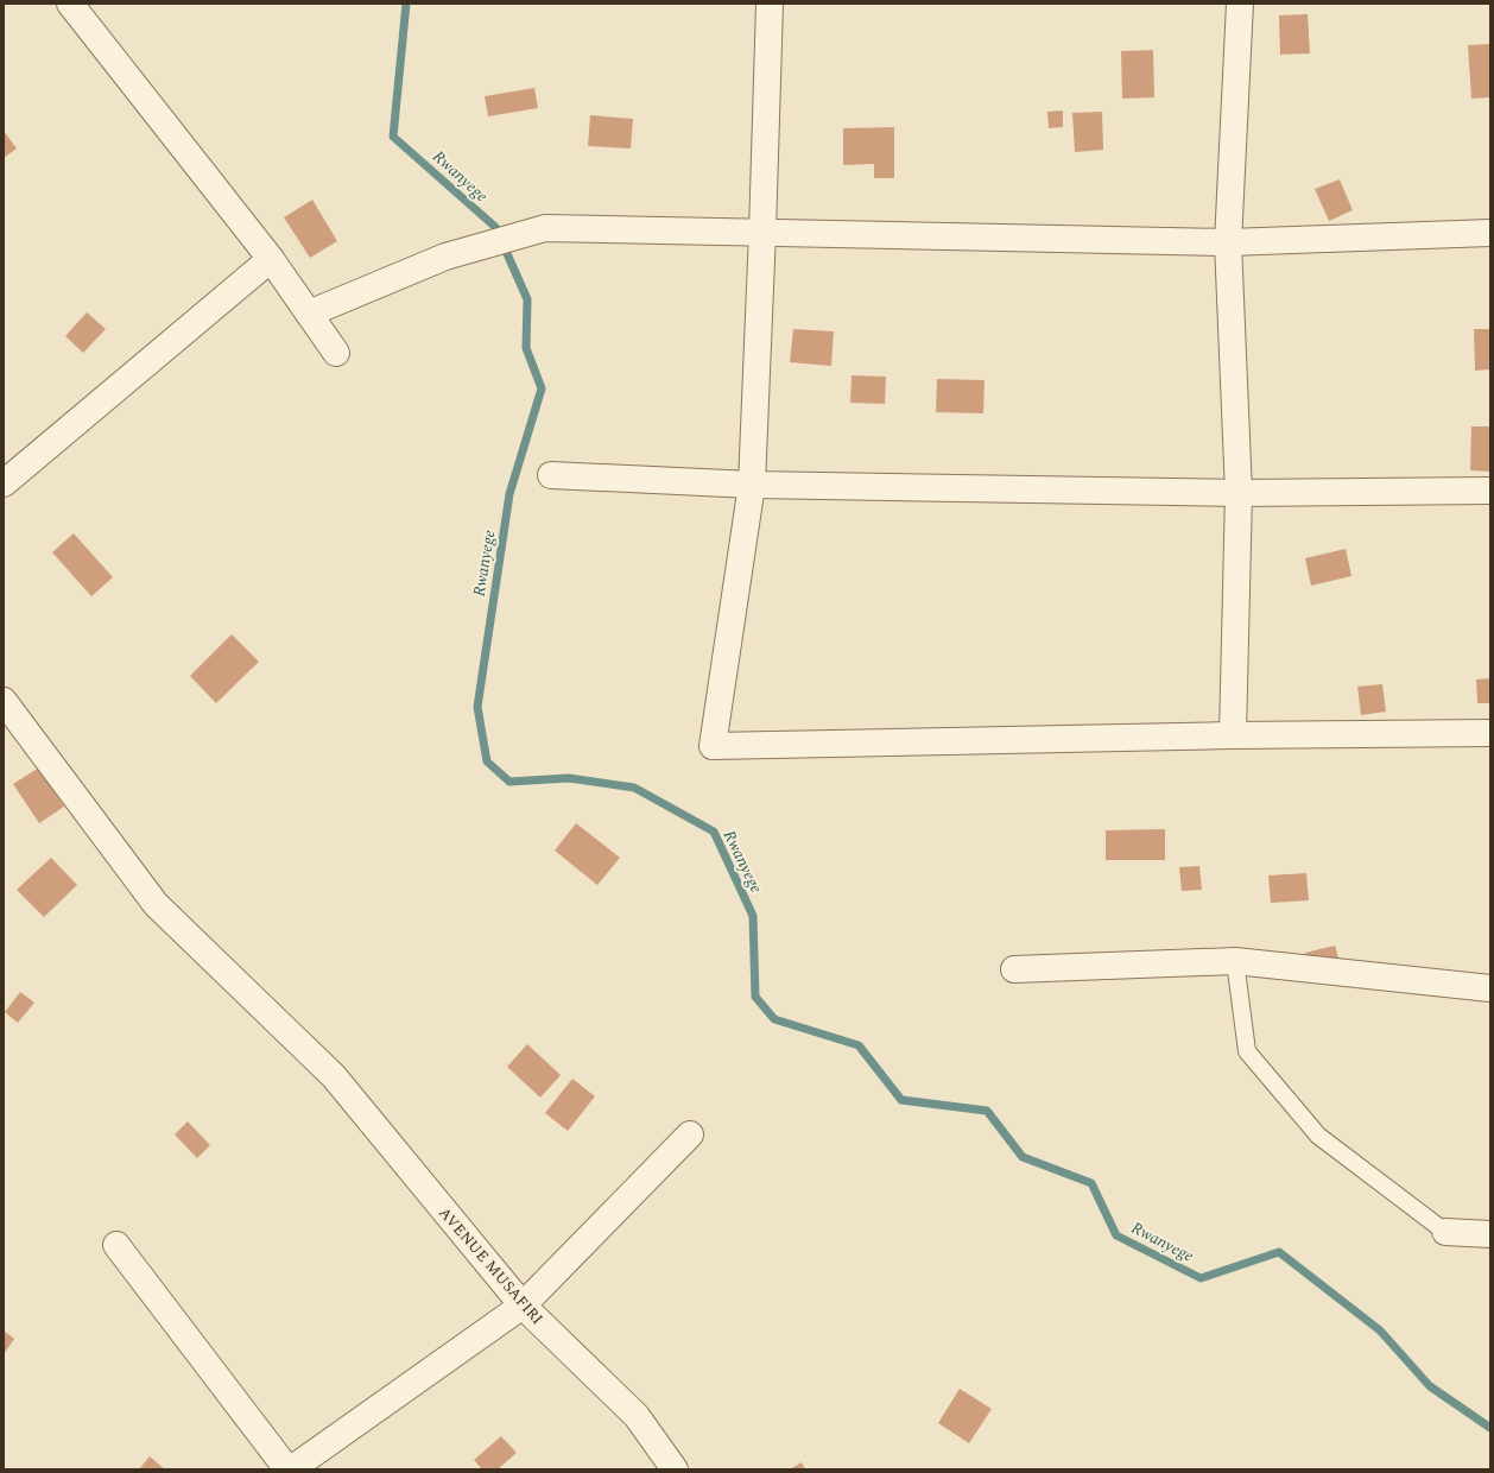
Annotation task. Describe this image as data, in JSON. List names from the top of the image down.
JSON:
{
  "streets": {
    "street": ["AVENUE MUSAFIRI"]
  },
  "water": ["Rwanyege"]
}
